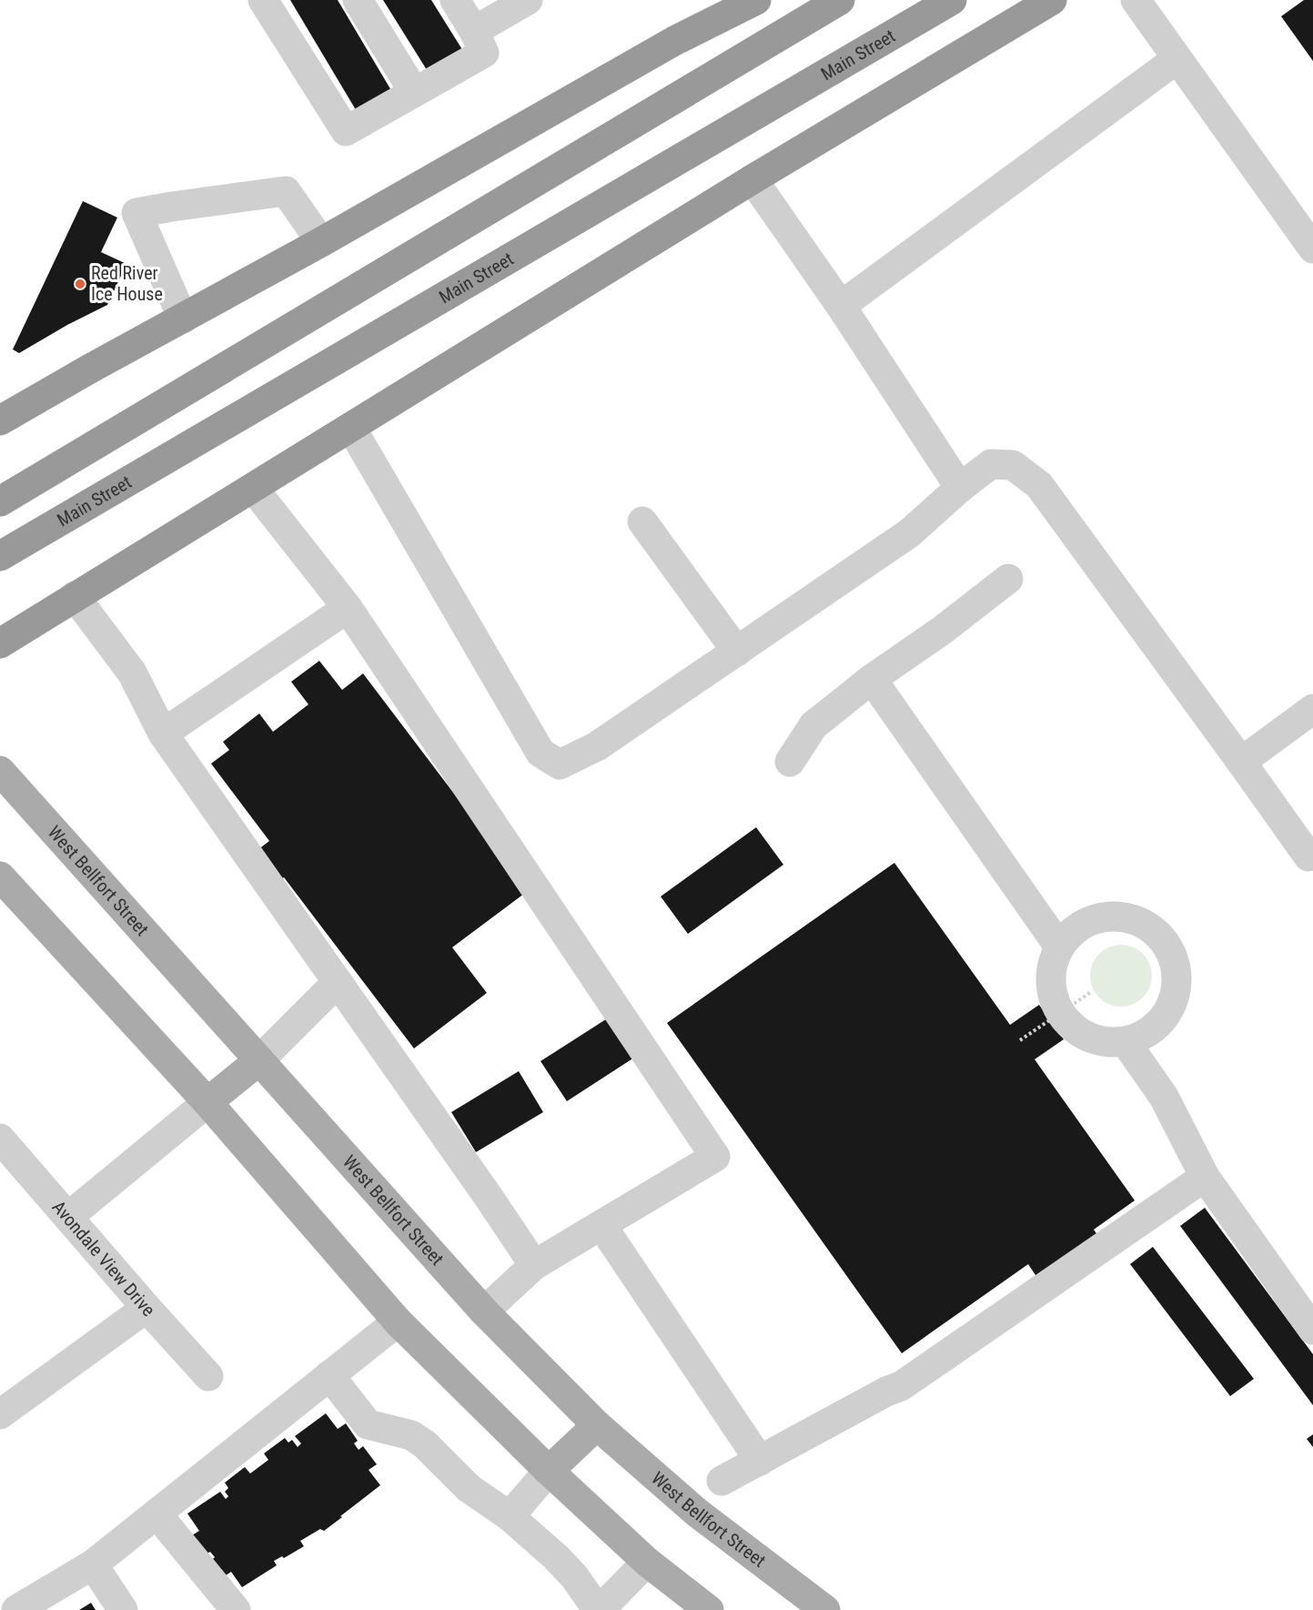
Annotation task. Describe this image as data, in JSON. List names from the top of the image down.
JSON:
{
  "streets": {
    "highway": ["Main Street"],
    "main road": ["West Bellfort Street"],
    "street": ["Avondale View Drive"]
  },
  "places": ["Red River Ice House"]
}
